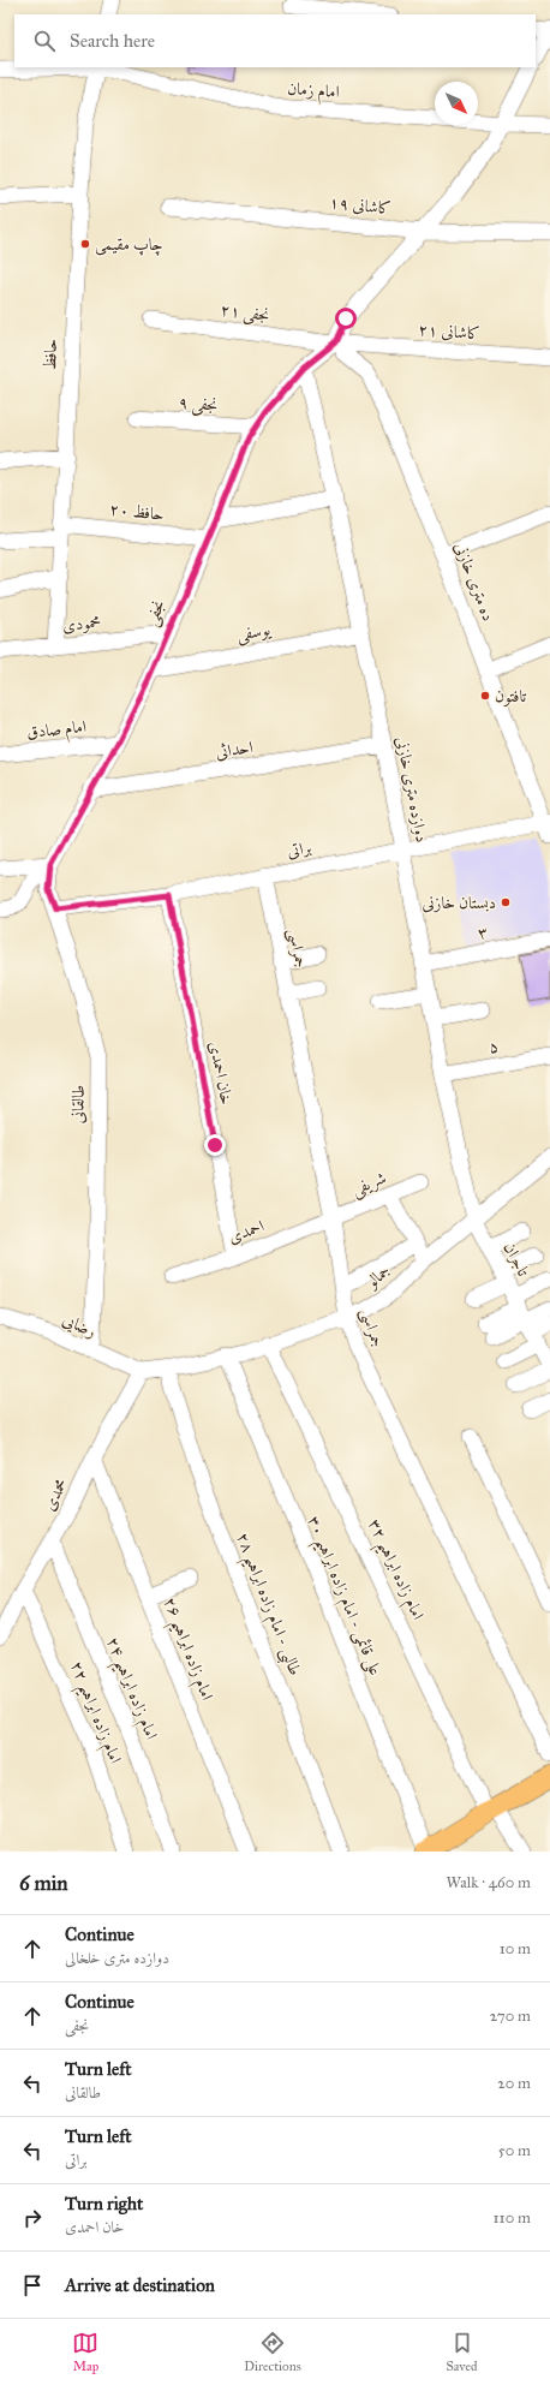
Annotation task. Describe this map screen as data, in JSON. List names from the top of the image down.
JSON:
{
  "streets": {
    "street": [
      "امام زمان",
      "کاشانی ۱۹",
      "نجفی ۲۱",
      "کاشانی ۲۱",
      "حافظ",
      "نجفی ۹",
      "حافظ ۲۰",
      "ده متری خازنی",
      "نجفی",
      "محمودی",
      "یوسفی",
      "امام صادق",
      "احداثی",
      "دوازده متری خازنی",
      "براتی",
      "۳",
      "جمراسی",
      "۵",
      "خان احمدی",
      "طالقانی",
      "شریفی",
      "احمدی",
      "تاجران",
      "جمالو",
      "رضایی",
      "محمدی",
      "امام زاده ابراهیم ۳۲",
      "علی قائمی - امام زاده ابراهیم ۳۰",
      "طالبی - امام زاده ابراهیم ۲۸",
      "امام زاده ابراهیم ۲۶",
      "امام زاده ابراهیم ۲۴",
      "امام زاده ابراهیم ۲۲"
    ]
  },
  "crossings": [
    ["امام زمان", "حافظ"],
    ["نجفی ۲۱", "کاشانی ۲۱"],
    ["نجفی ۲۱", "ده متری خازنی"],
    ["نجفی ۲۱", "نجفی"],
    ["کاشانی ۲۱", "ده متری خازنی"],
    ["کاشانی ۲۱", "نجفی"],
    ["حافظ", "حافظ ۲۰"],
    ["حافظ", "محمودی"],
    ["نجفی ۹", "نجفی"],
    ["حافظ ۲۰", "نجفی"],
    ["ده متری خازنی", "نجفی"],
    ["ده متری خازنی", "براتی"],
    ["نجفی", "محمودی"],
    ["نجفی", "یوسفی"],
    ["نجفی", "امام صادق"],
    ["نجفی", "احداثی"],
    ["نجفی", "دوازده متری خازنی"],
    ["نجفی", "طالقانی"],
    ["یوسفی", "دوازده متری خازنی"],
    ["احداثی", "دوازده متری خازنی"],
    ["دوازده متری خازنی", "براتی"],
    ["دوازده متری خازنی", "۳"],
    ["دوازده متری خازنی", "۵"],
    ["دوازده متری خازنی", "تاجران"],
    ["دوازده متری خازنی", "جمالو"],
    ["براتی", "جمراسی"],
    ["براتی", "خان احمدی"],
    ["براتی", "طالقانی"],
    ["جمراسی", "شریفی"],
    ["جمراسی", "احمدی"],
    ["جمراسی", "جمالو"],
    ["خان احمدی", "احمدی"],
    ["طالقانی", "رضایی"],
    ["شریفی", "احمدی"],
    ["تاجران", "جمالو"],
    ["جمالو", "رضایی"],
    ["جمالو", "محمدی"],
    ["جمالو", "امام زاده ابراهیم ۳۲"],
    ["جمالو", "علی قائمی - امام زاده ابراهیم ۳۰"],
    ["جمالو", "طالبی - امام زاده ابراهیم ۲۸"],
    ["رضایی", "محمدی"],
    ["محمدی", "امام زاده ابراهیم ۲۶"],
    ["محمدی", "امام زاده ابراهیم ۲۴"],
    ["محمدی", "امام زاده ابراهیم ۲۲"]
  ],
  "places": ["چاپ مقیمی", "تافتون", "دبستان خازنی"],
  "north": "bottom right",
  "page": {
    "search": "Search here",
    "heading": ["6 min", "Walk · 460 m"],
    "list": [
      ["Continue", "دوازده متری خلخالی", "10 m"],
      ["Continue", "نجفی", "270 m"],
      ["Turn left", "طالقانی", "20 m"],
      ["Turn left", "براتی", "50 m"],
      ["Turn right", "خان احمدی", "110 m"],
      "Arrive at destination"
    ],
    "nav": ["Map", "Directions", "Saved"]
  }
}
